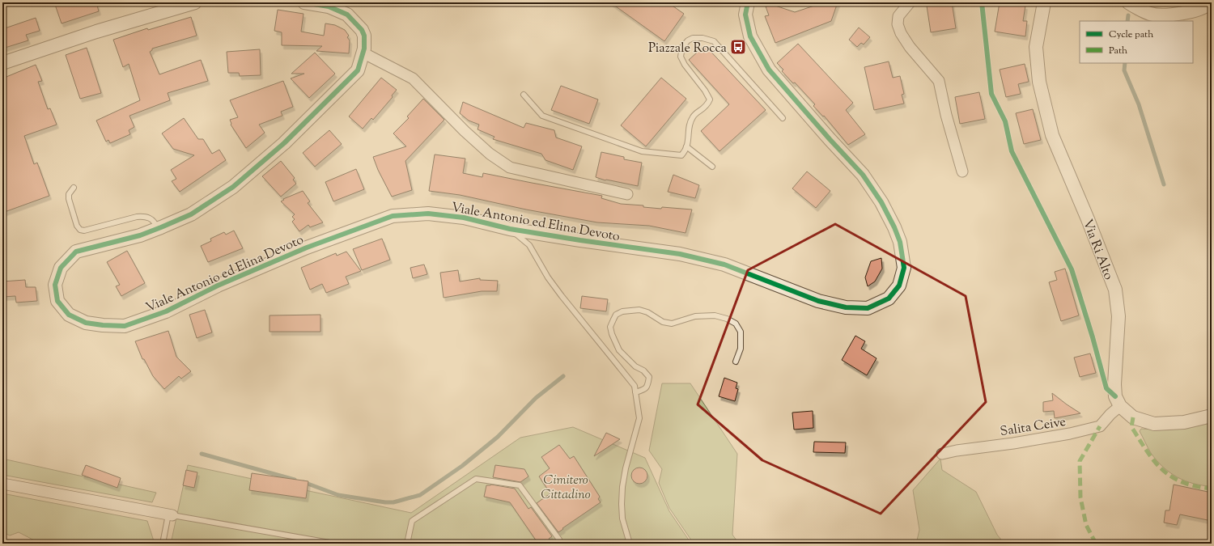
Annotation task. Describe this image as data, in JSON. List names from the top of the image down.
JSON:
{
  "streets": {
    "street": ["Viale Antonio ed Elina Devoto", "Via Ri Alto", "Salita Ceive"]
  },
  "crossings": [
    ["Via Ri Alto", "Salita Ceive"]
  ],
  "parks": ["Cimitero Cittadino"],
  "places": {
    "bus stop": ["Piazzale Rocca"]
  },
  "legend": ["Cycle path", "Path"]
}
